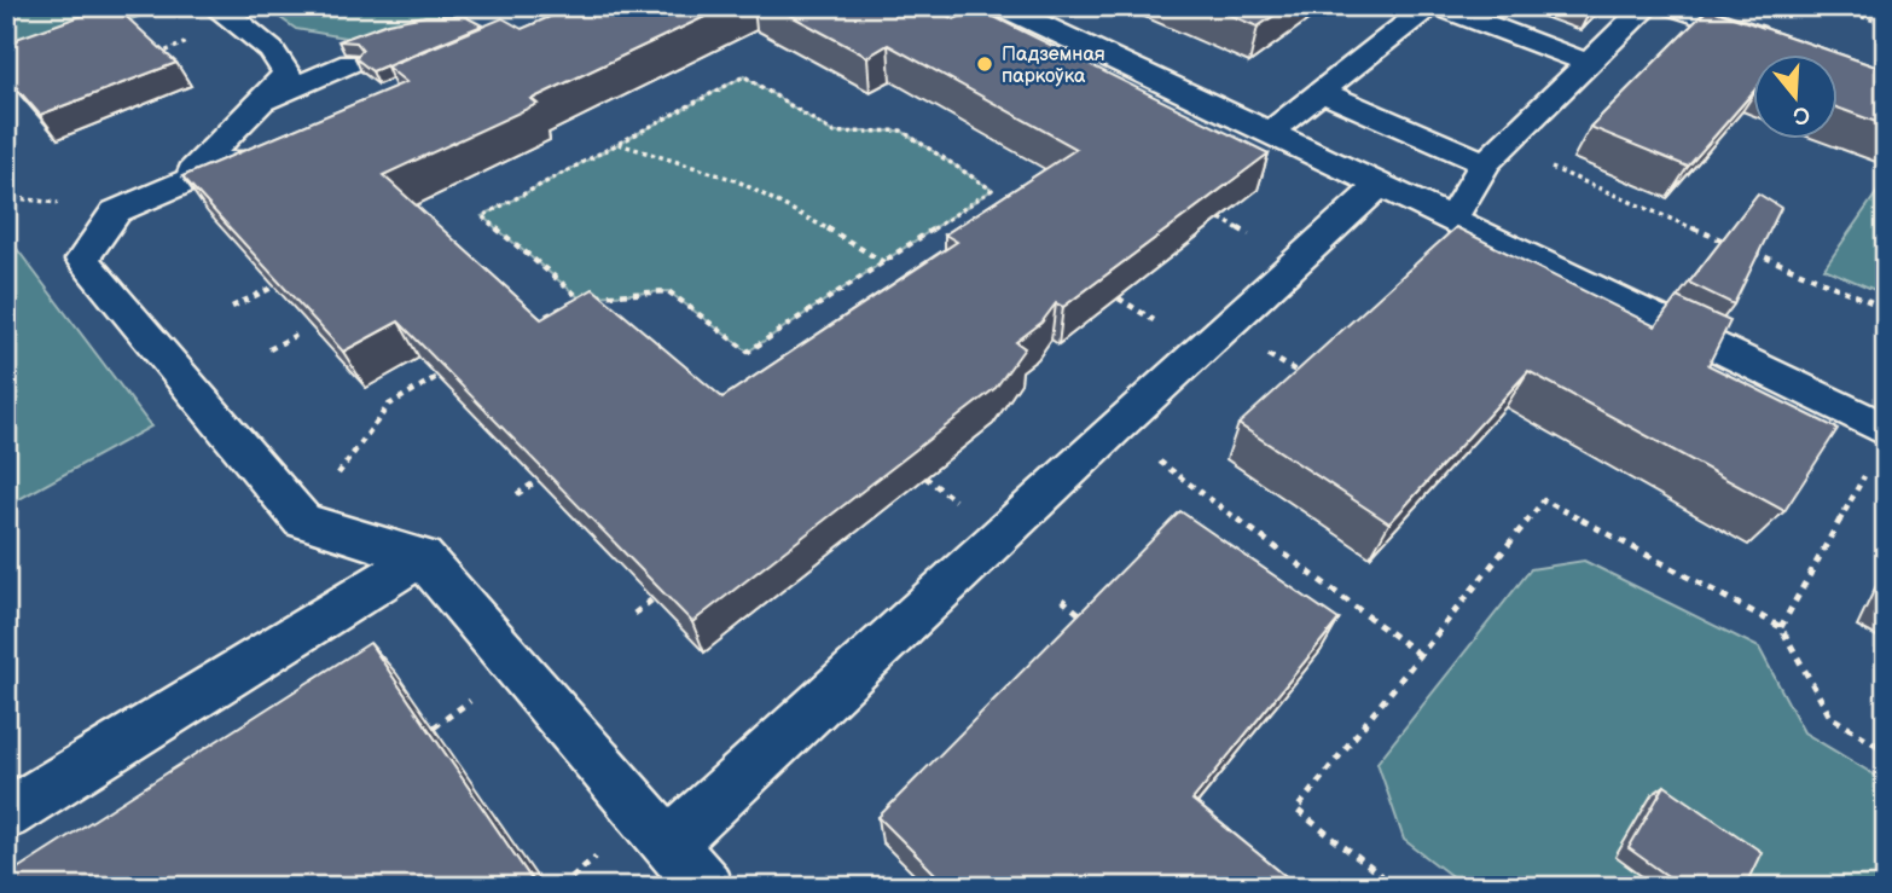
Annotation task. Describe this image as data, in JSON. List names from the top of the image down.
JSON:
{
  "places": ["Падземная паркоўка"],
  "north": "bottom"
}
